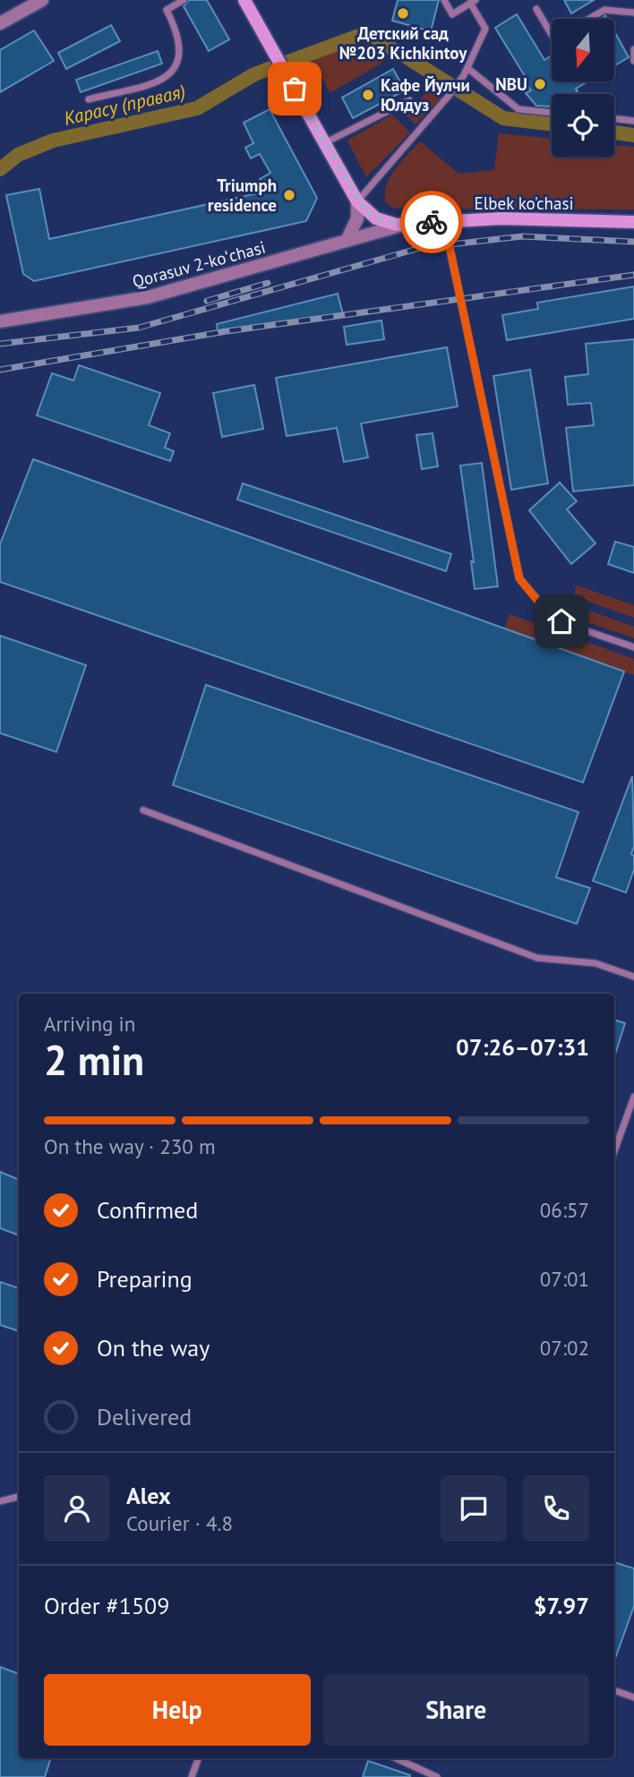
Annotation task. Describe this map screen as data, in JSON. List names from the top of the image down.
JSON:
{
  "streets": {
    "main road": ["Elbek ko'chasi"],
    "street": ["Qorasuv 2-koʻchasi"]
  },
  "crossings": [
    ["Elbek ko'chasi", "Qorasuv 2-koʻchasi"]
  ],
  "water": ["Карасу (правая)"],
  "places": [
    "Детский сад №203 Kichkintoy",
    "NBU",
    "Кафе Йулчи Юлдуз",
    "Triumph residence"
  ],
  "north": "bottom",
  "page": {
    "heading": ["2 min", "Arriving in", "07:26–07:31"],
    "panel": [
      "Alex",
      "Courier · 4.8",
      "Order #1509",
      "$7.97"
    ],
    "bar": "On the way · 230 m",
    "list": [
      ["Confirmed", "06:57"],
      ["Preparing", "07:01"],
      ["On the way", "07:02"],
      "Delivered"
    ],
    "buttons": ["Help", "Share"]
  }
}
